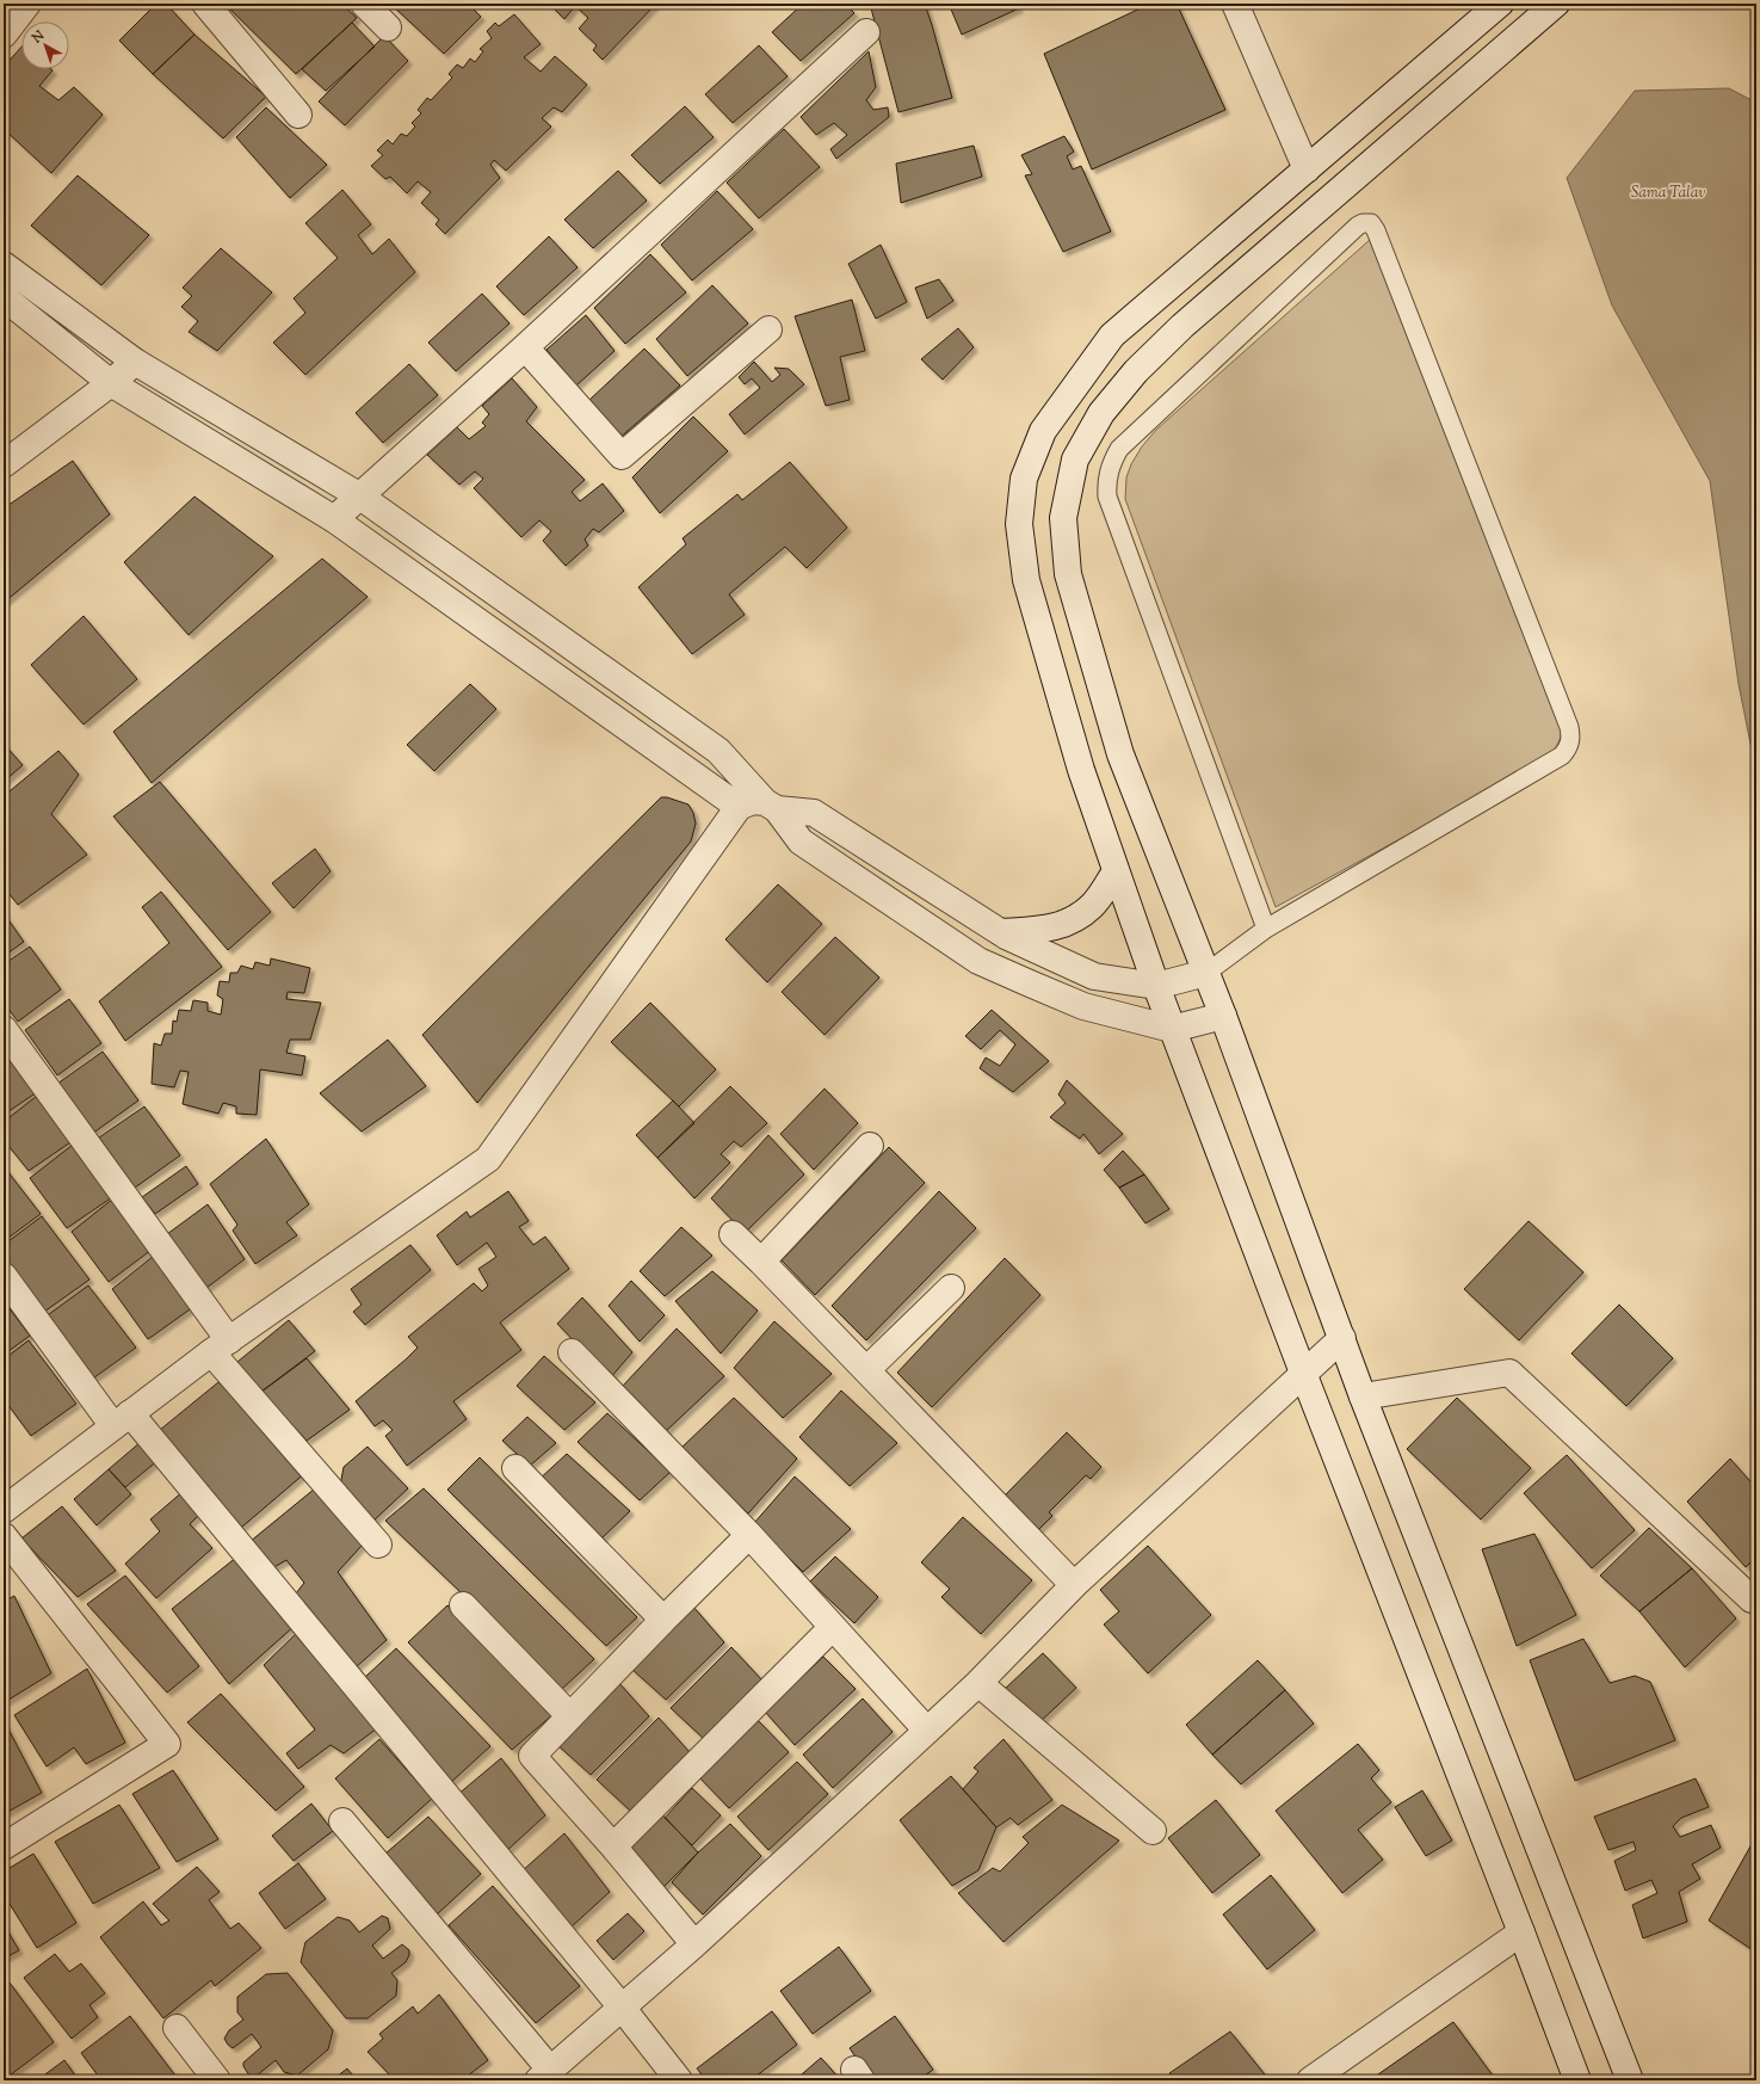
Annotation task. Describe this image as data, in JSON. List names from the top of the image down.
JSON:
{
  "water": ["Sama Talav"],
  "north": "top left"
}
